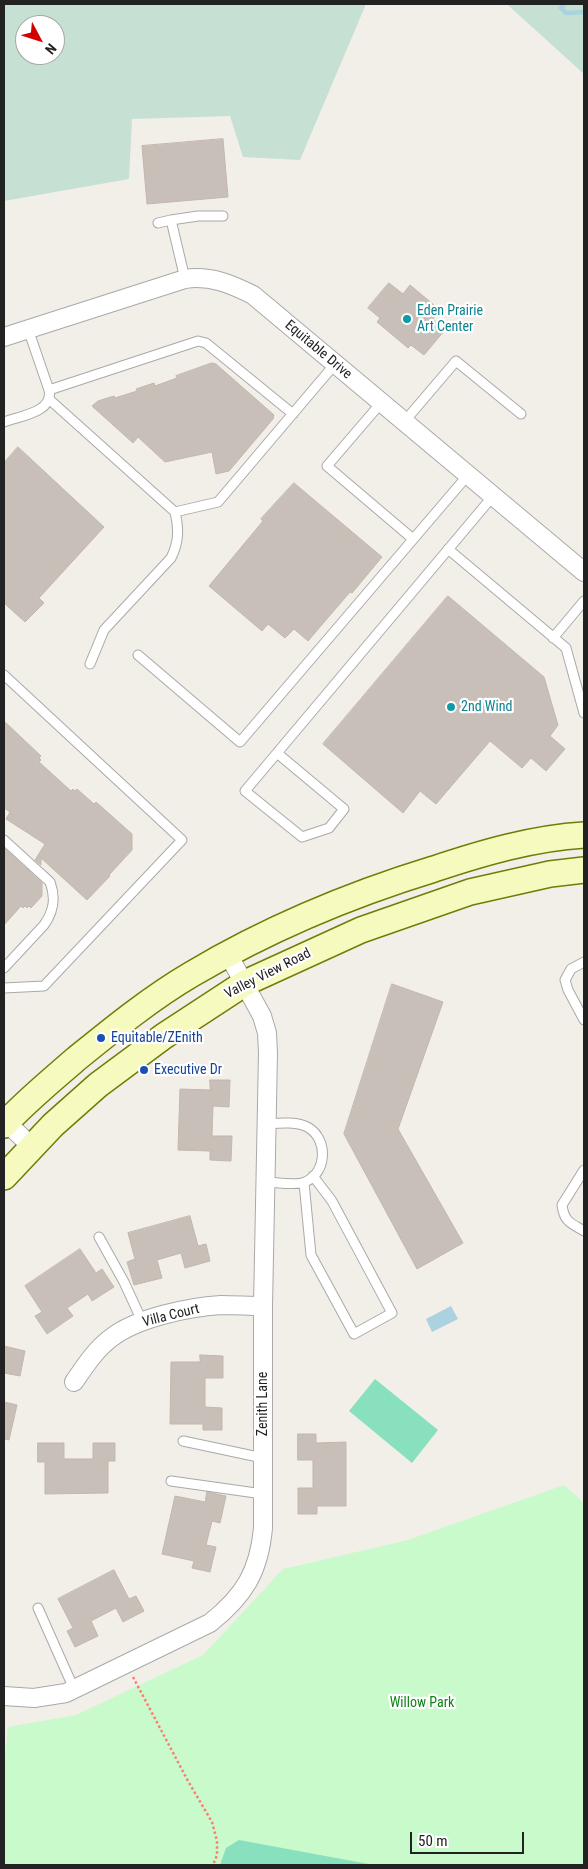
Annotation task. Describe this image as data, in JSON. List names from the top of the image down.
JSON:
{
  "streets": {
    "main road": ["Valley View Road"],
    "street": ["Equitable Drive", "Villa Court", "Zenith Lane"]
  },
  "crossings": [
    ["Valley View Road", "Zenith Lane"],
    ["Villa Court", "Zenith Lane"]
  ],
  "parks": ["Willow Park"],
  "places": [
    "Eden Prairie Art Center",
    "2nd Wind",
    "Equitable/ZEnith",
    "Executive Dr"
  ],
  "scale_bar": "50 m",
  "north": "bottom right"
}
